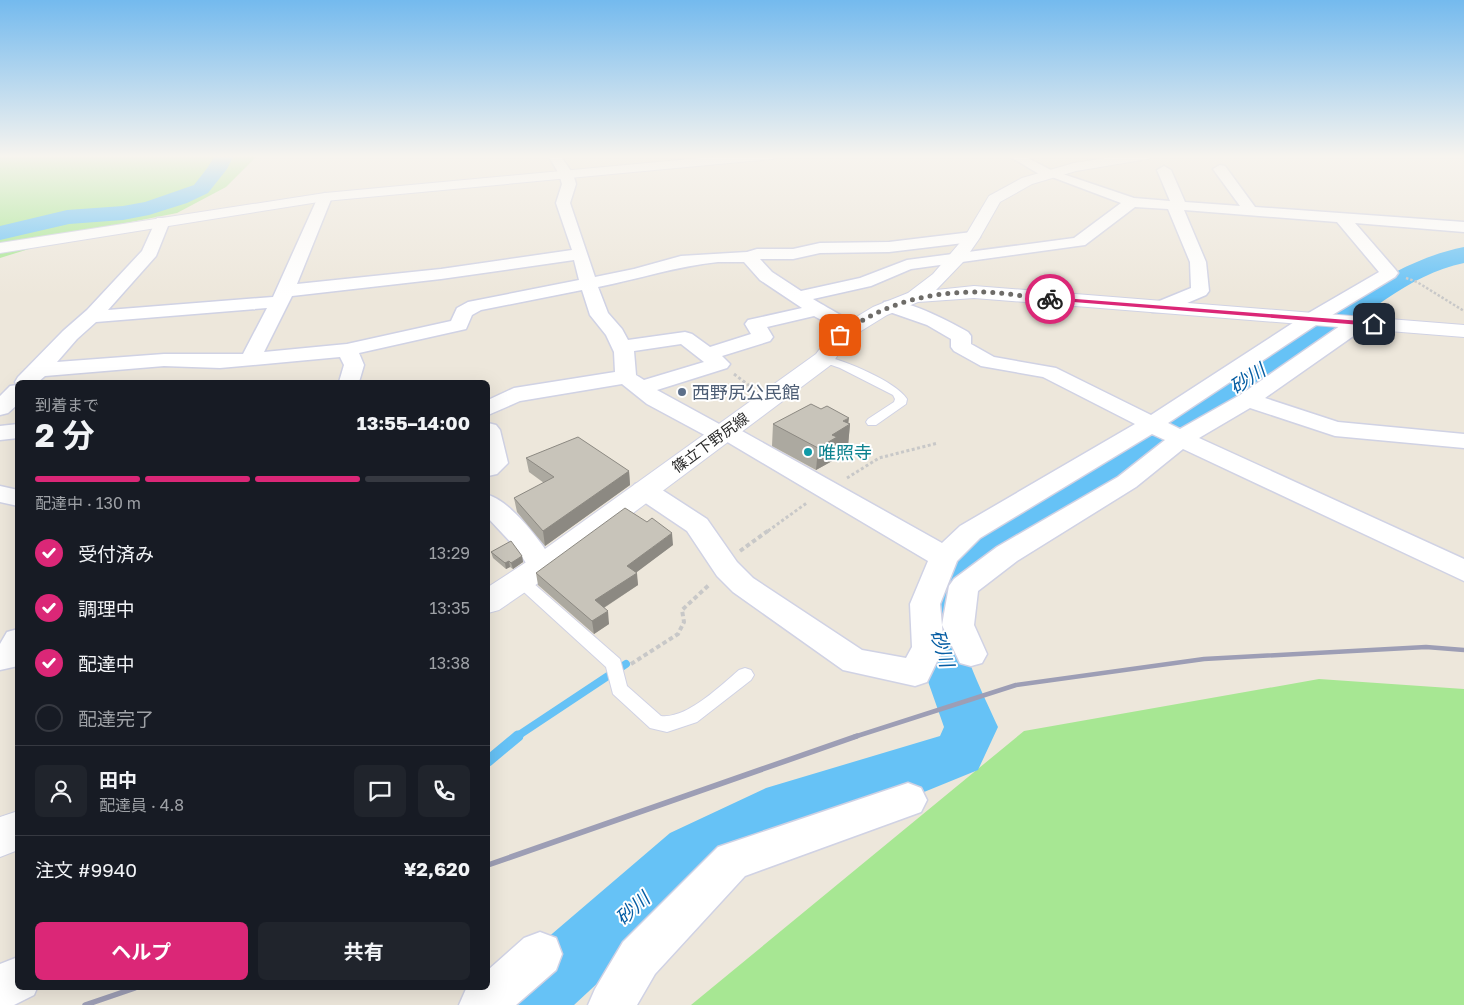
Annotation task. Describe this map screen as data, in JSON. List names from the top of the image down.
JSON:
{
  "streets": {
    "main road": ["篠立下野尻線"]
  },
  "water": ["砂川"],
  "places": ["西野尻公民館", "唯照寺"],
  "page": {
    "heading": ["2 分", "到着まで", "13:55–14:00"],
    "panel": [
      "田中",
      "配達員 · 4.8",
      "注文 #9940",
      "¥2,620"
    ],
    "bar": "配達中 · 130 m",
    "list": [
      ["受付済み", "13:29"],
      ["調理中", "13:35"],
      ["配達中", "13:38"],
      "配達完了"
    ],
    "buttons": ["ヘルプ", "共有"]
  }
}
